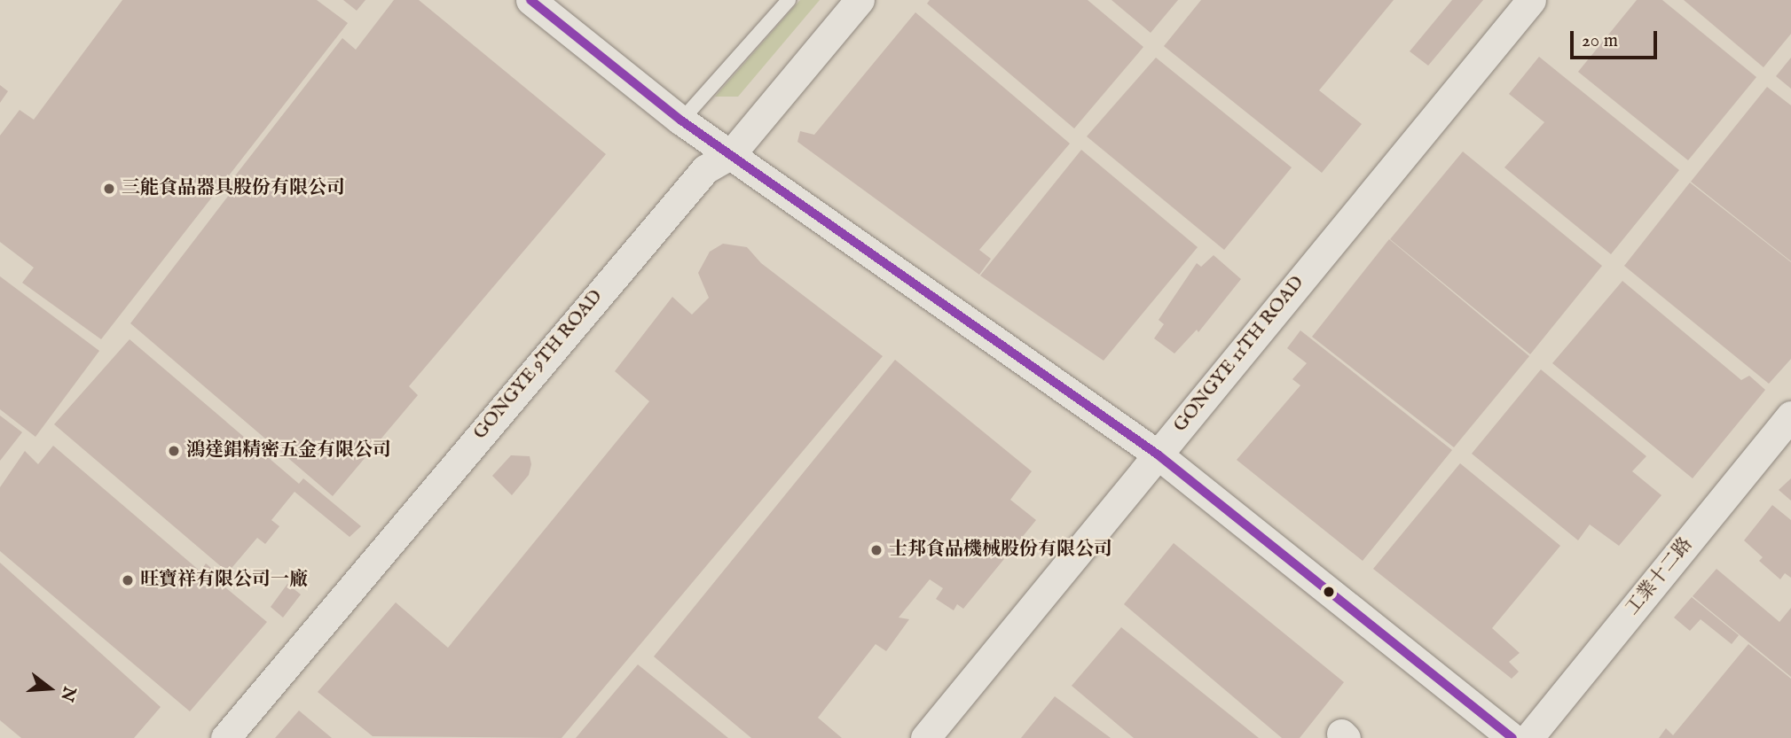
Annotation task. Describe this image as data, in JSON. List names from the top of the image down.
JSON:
{
  "streets": {
    "street": ["GONGYE 11TH ROAD", "GONGYE 9TH ROAD", "工業十二路"]
  },
  "places": [
    "三能食品器具股份有限公司",
    "鴻達錩精密五金有限公司",
    "士邦食品機械股份有限公司",
    "旺寶祥有限公司一廠"
  ],
  "scale_bar": "20 m",
  "north": "right"
}
